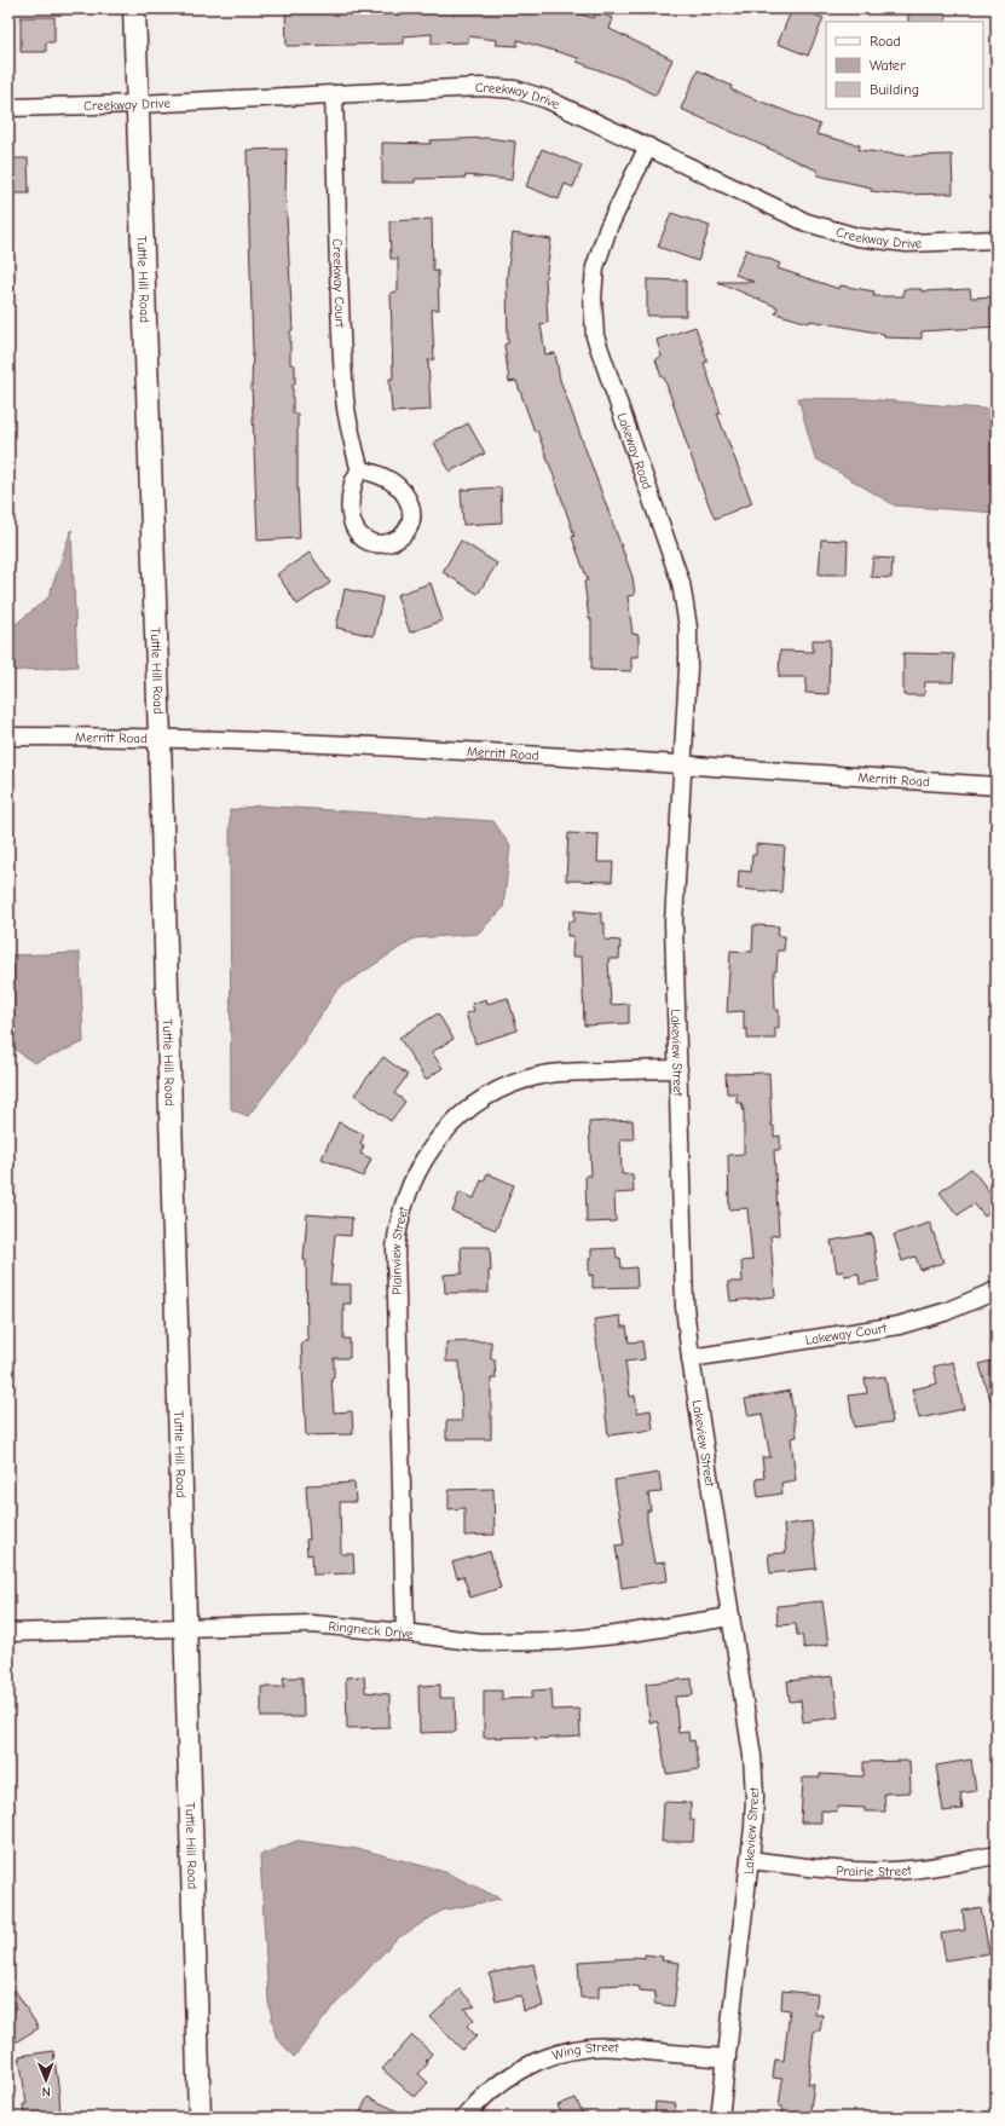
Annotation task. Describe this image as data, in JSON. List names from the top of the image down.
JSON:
{
  "streets": {
    "main road": ["Tuttle Hill Road"],
    "street": [
      "Creekway Drive",
      "Creekway Court",
      "Lakeway Road",
      "Merritt Road",
      "Lakeview Street",
      "Plainview Street",
      "Lakeway Court",
      "Ringneck Drive",
      "Prairie Street",
      "Wing Street"
    ]
  },
  "crossings": [
    ["Creekway Drive", "Tuttle Hill Road"],
    ["Creekway Drive", "Creekway Court"],
    ["Creekway Drive", "Lakeway Road"],
    ["Tuttle Hill Road", "Merritt Road"],
    ["Tuttle Hill Road", "Ringneck Drive"],
    ["Lakeway Road", "Merritt Road"],
    ["Lakeway Road", "Lakeview Street"],
    ["Merritt Road", "Lakeview Street"],
    ["Lakeview Street", "Plainview Street"],
    ["Lakeview Street", "Lakeway Court"],
    ["Lakeview Street", "Ringneck Drive"],
    ["Lakeview Street", "Prairie Street"],
    ["Lakeview Street", "Wing Street"],
    ["Plainview Street", "Ringneck Drive"]
  ],
  "legend": ["Road", "Water", "Building"],
  "north": "bottom"
}
